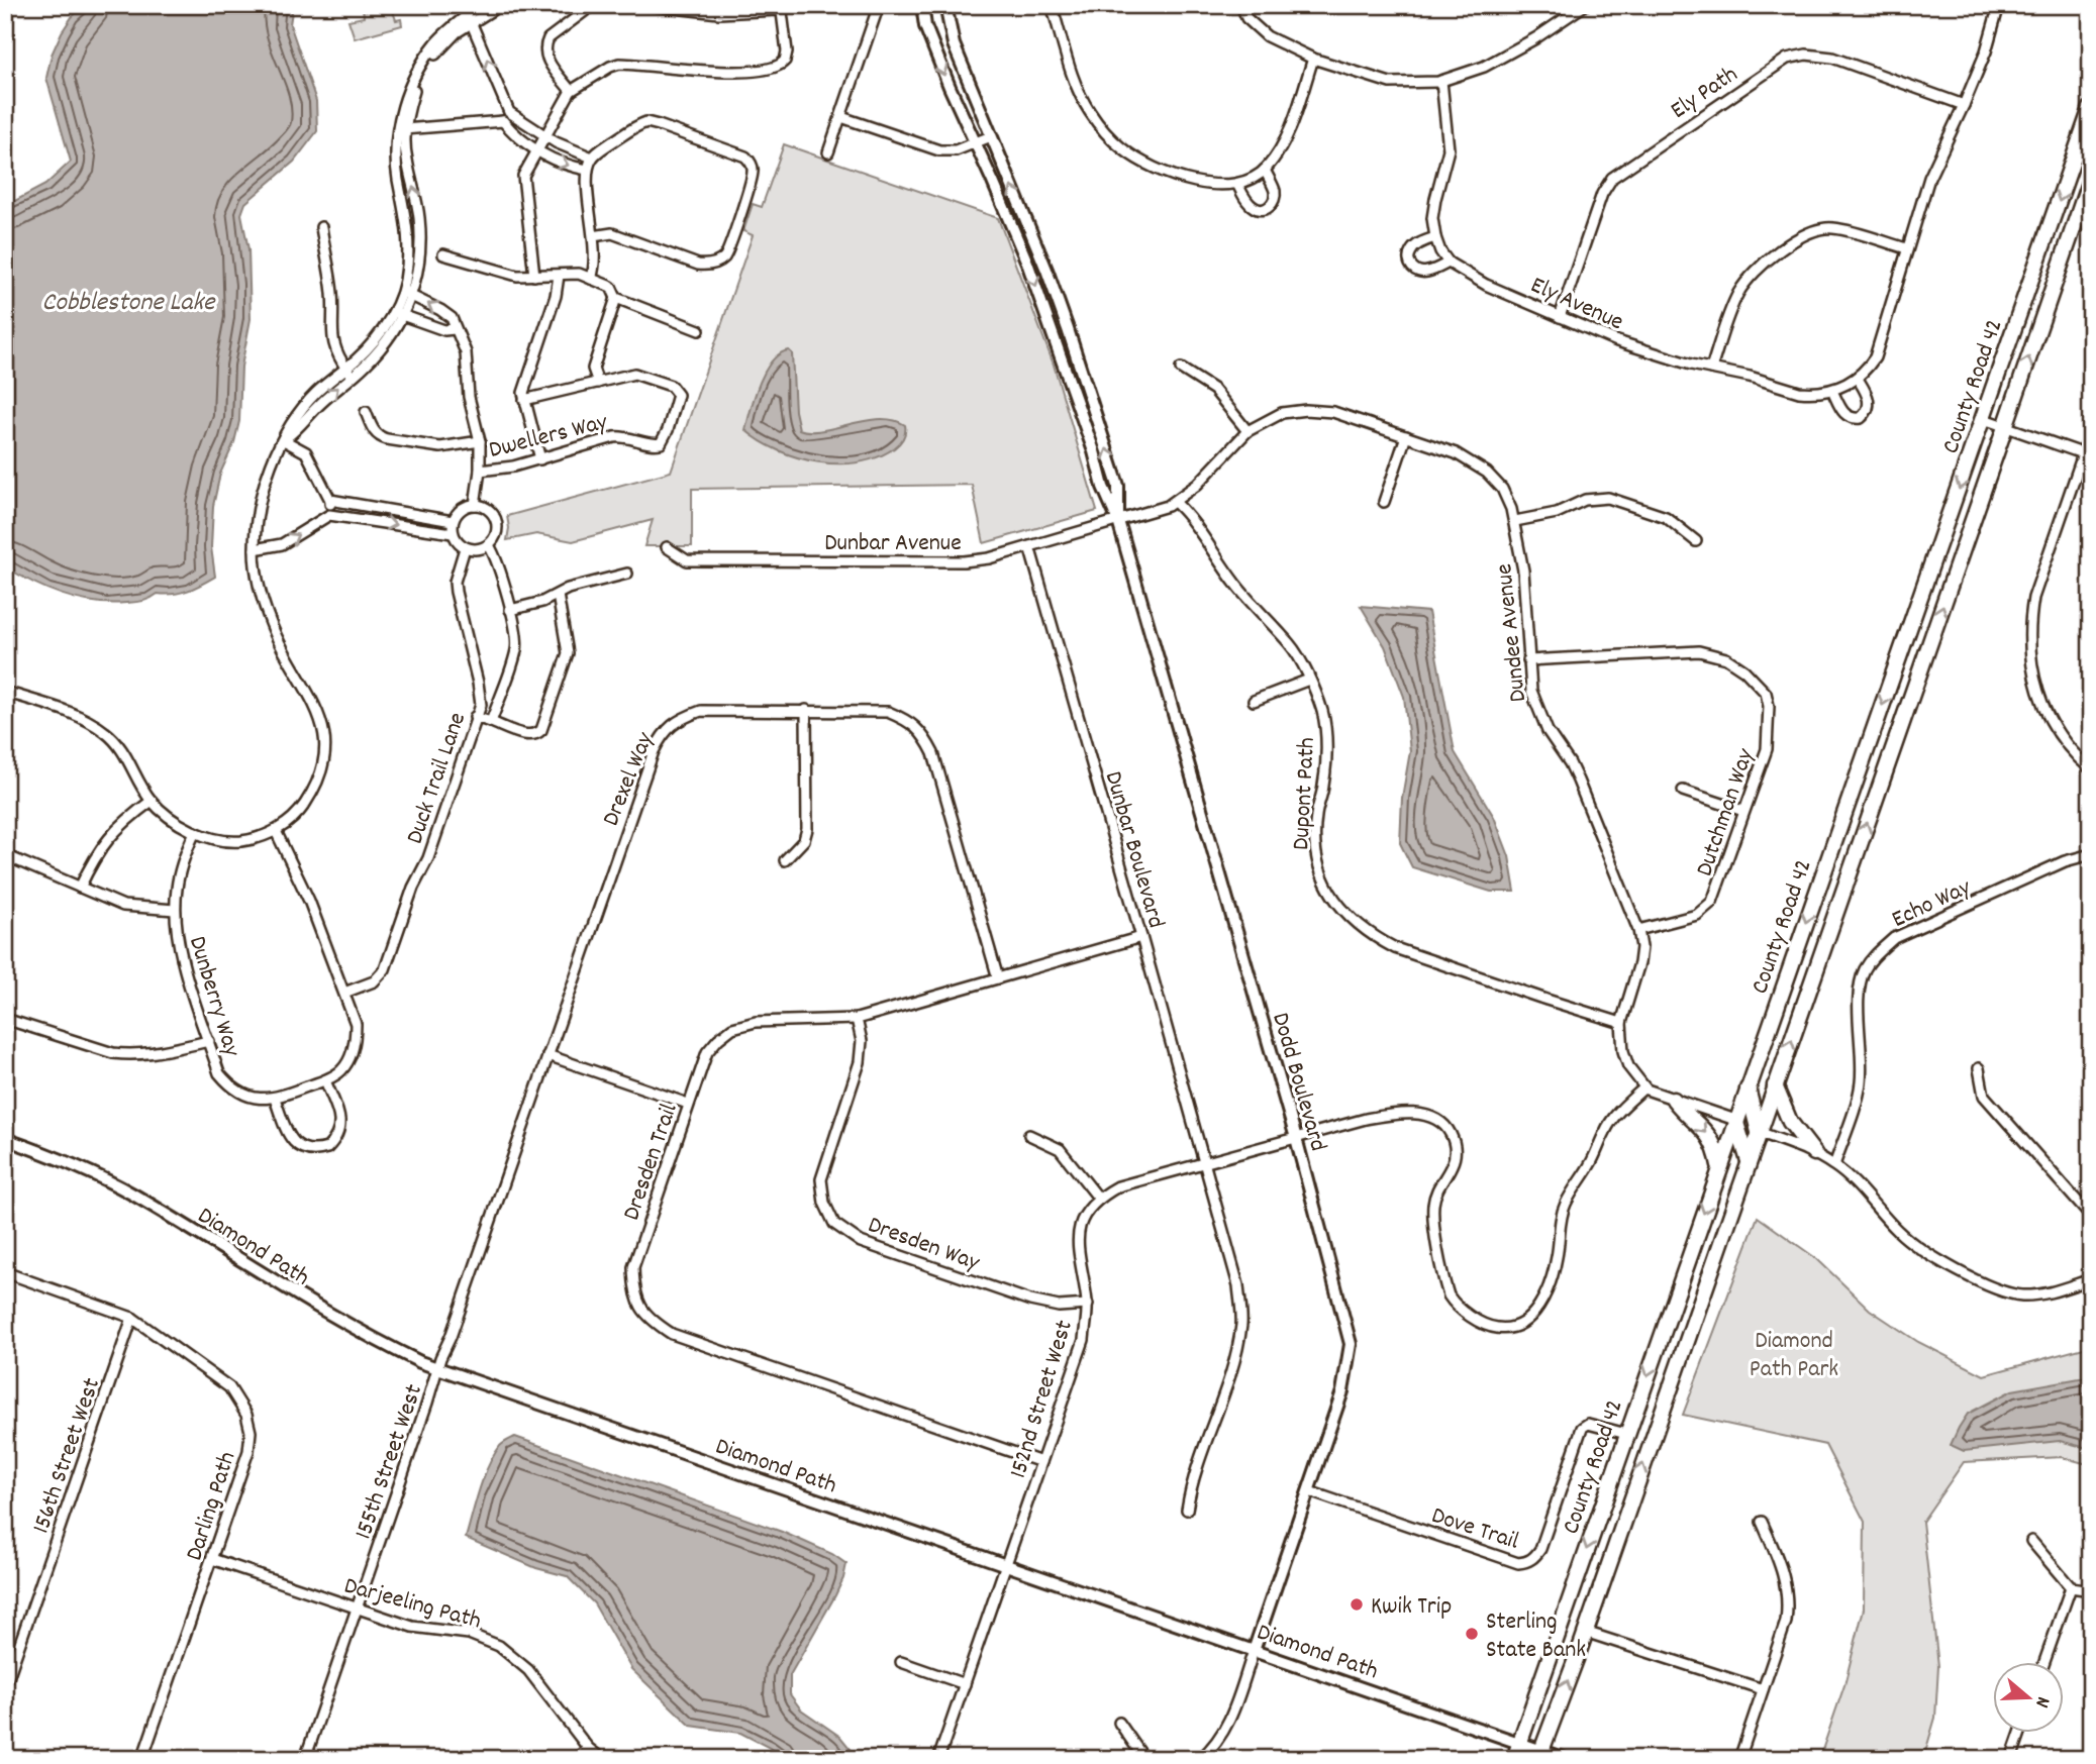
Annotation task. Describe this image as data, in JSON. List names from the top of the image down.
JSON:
{
  "streets": {
    "highway": ["County Road 42"],
    "street": [
      "Ely Path",
      "Ely Avenue",
      "Dwellers Way",
      "Dunbar Avenue",
      "Dundee Avenue",
      "Duck Trail Lane",
      "Drexel Way",
      "Dupont Path",
      "Dutchman Way",
      "Dunbar Boulevard",
      "Echo Way",
      "Dunberry Way",
      "Dodd Boulevard",
      "Dresden Trail",
      "Dresden Way",
      "Diamond Path",
      "152nd Street West",
      "156th Street West",
      "155th Street West",
      "Darling Path",
      "Dove Trail",
      "Darjeeling Path"
    ]
  },
  "crossings": [
    ["Ely Path", "Ely Avenue"],
    ["County Road 42", "Diamond Path"],
    ["County Road 42", "Dove Trail"],
    ["Dunbar Avenue", "Dundee Avenue"],
    ["Dunbar Avenue", "Dunbar Boulevard"],
    ["Dunbar Avenue", "Dodd Boulevard"],
    ["Dundee Avenue", "Dupont Path"],
    ["Dundee Avenue", "Dutchman Way"],
    ["Dundee Avenue", "Dodd Boulevard"],
    ["Duck Trail Lane", "Dunberry Way"],
    ["Drexel Way", "Dresden Trail"],
    ["Drexel Way", "155th Street West"],
    ["Dunbar Boulevard", "Dresden Trail"],
    ["Dodd Boulevard", "Diamond Path"],
    ["Dodd Boulevard", "Dove Trail"],
    ["Dresden Trail", "Dresden Way"],
    ["Dresden Trail", "152nd Street West"],
    ["Dresden Way", "152nd Street West"],
    ["Diamond Path", "152nd Street West"],
    ["Diamond Path", "155th Street West"],
    ["156th Street West", "Darling Path"],
    ["155th Street West", "Darjeeling Path"],
    ["Darling Path", "Darjeeling Path"]
  ],
  "water": ["Cobblestone Lake"],
  "parks": ["Diamond Path Park"],
  "places": ["Kwik Trip", "Sterling State Bank"],
  "north": "right"
}
